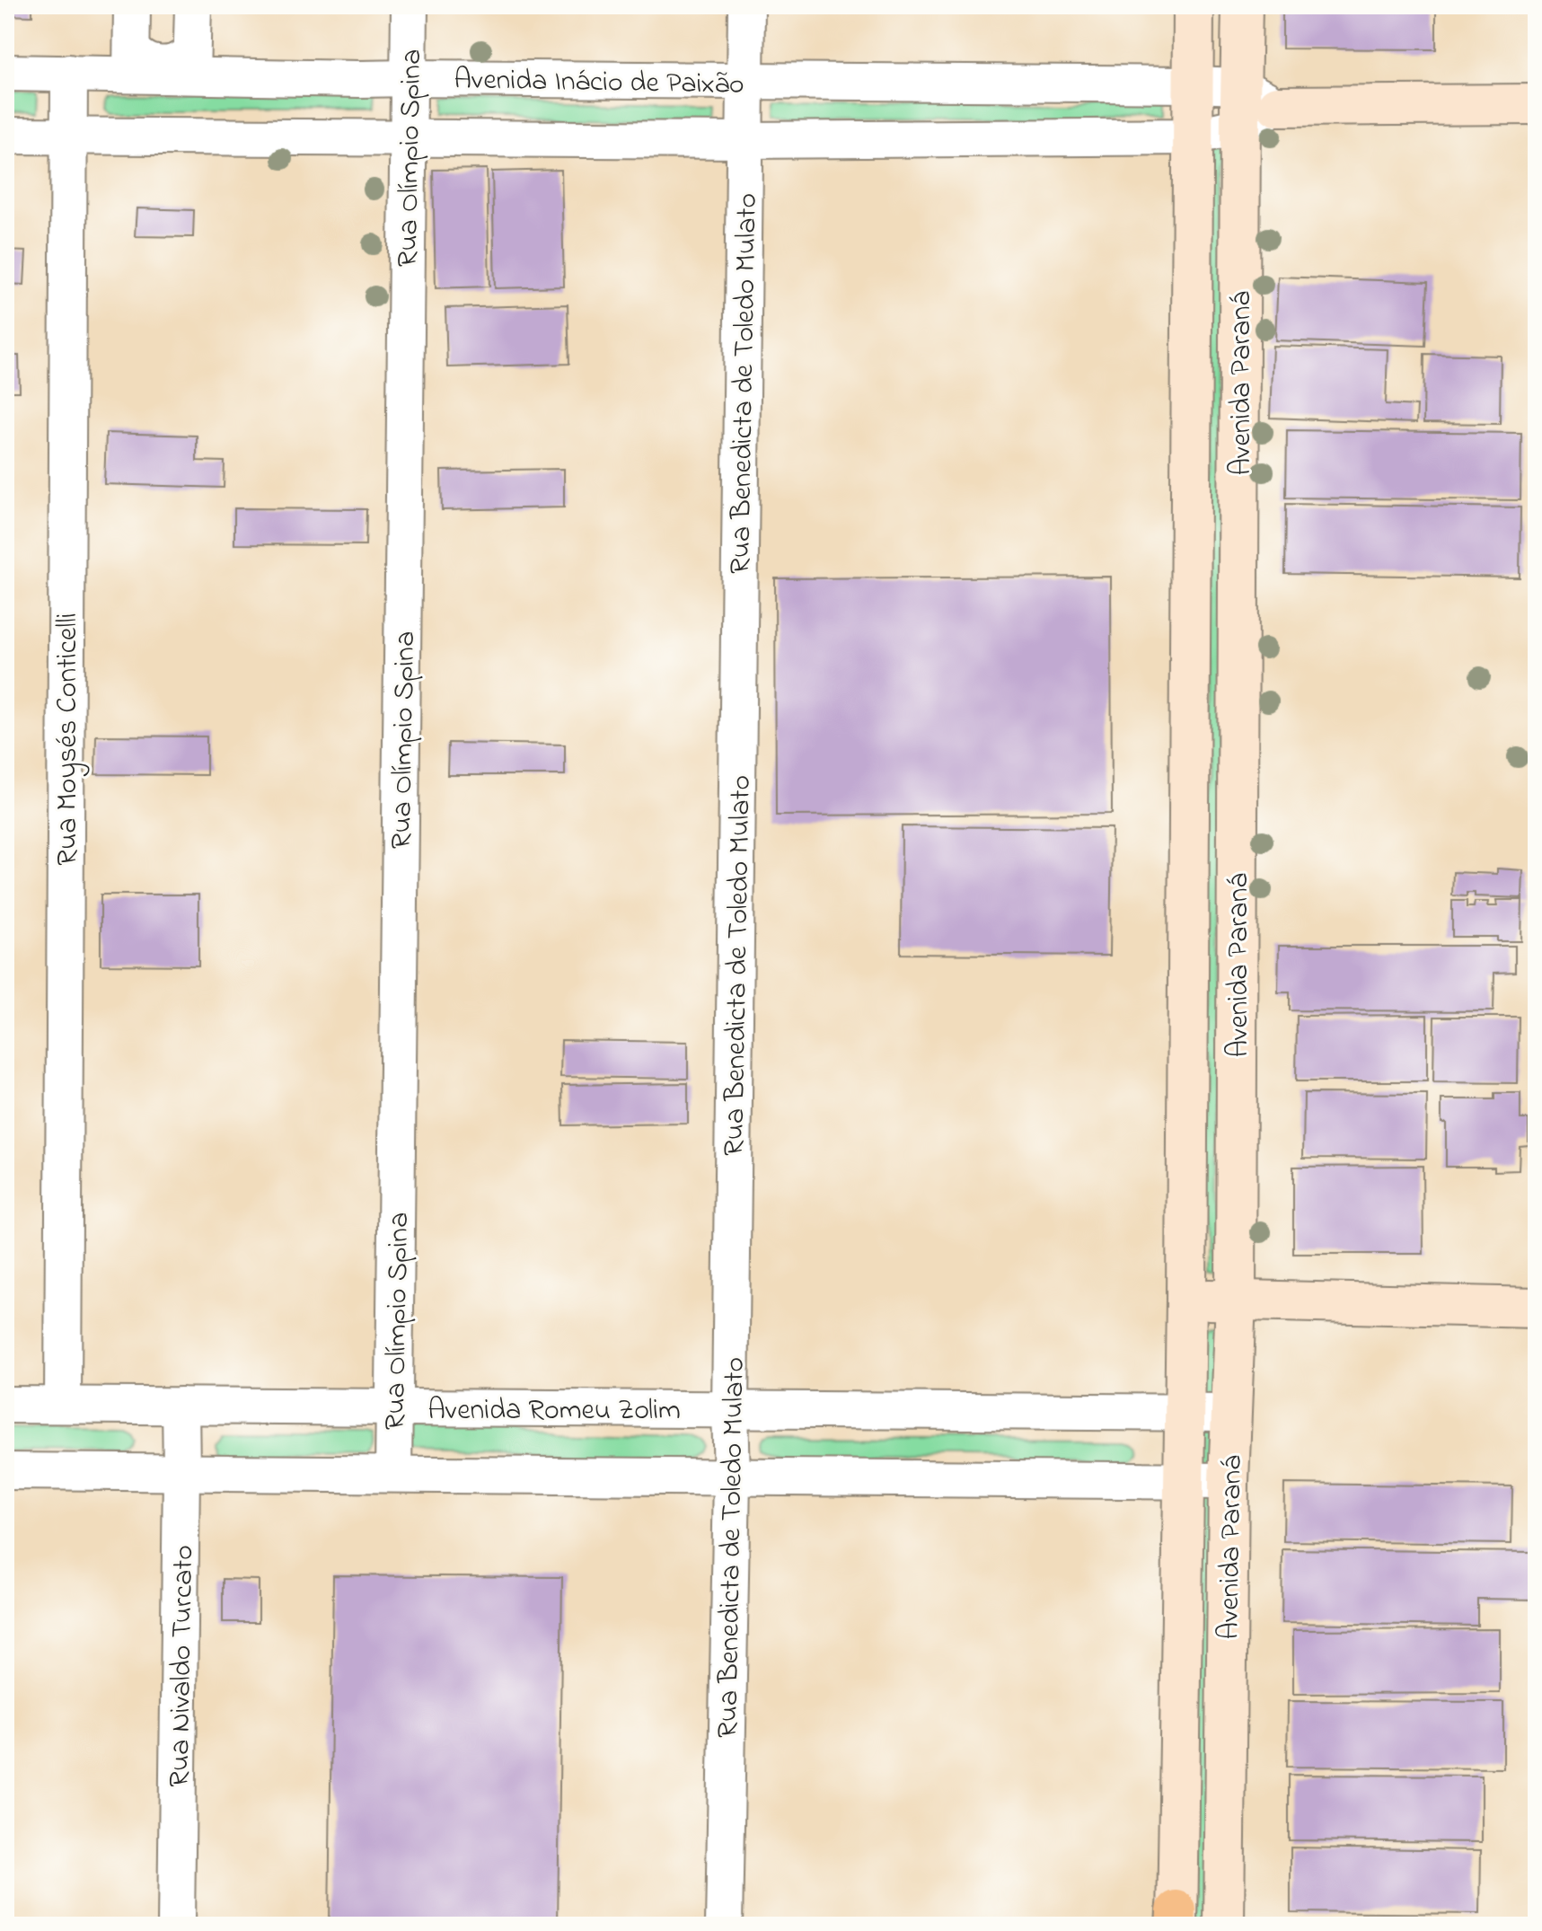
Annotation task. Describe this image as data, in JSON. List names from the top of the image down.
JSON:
{
  "streets": {
    "main road": ["Avenida Paraná"],
    "street": [
      "Avenida Inácio de Paixão",
      "Rua Olímpio Spina",
      "Rua Benedicta de Toledo Mulato",
      "Rua Moysés Conticelli",
      "Avenida Romeu Zolim",
      "Rua Nivaldo Turcato"
    ]
  },
  "crossings": [
    ["Avenida Inácio de Paixão", "Rua Olímpio Spina"],
    ["Avenida Inácio de Paixão", "Rua Benedicta de Toledo Mulato"],
    ["Avenida Inácio de Paixão", "Avenida Paraná"],
    ["Avenida Inácio de Paixão", "Rua Moysés Conticelli"],
    ["Rua Olímpio Spina", "Avenida Romeu Zolim"],
    ["Rua Benedicta de Toledo Mulato", "Avenida Romeu Zolim"],
    ["Avenida Paraná", "Avenida Romeu Zolim"],
    ["Rua Moysés Conticelli", "Avenida Romeu Zolim"],
    ["Avenida Romeu Zolim", "Rua Nivaldo Turcato"]
  ]
}
